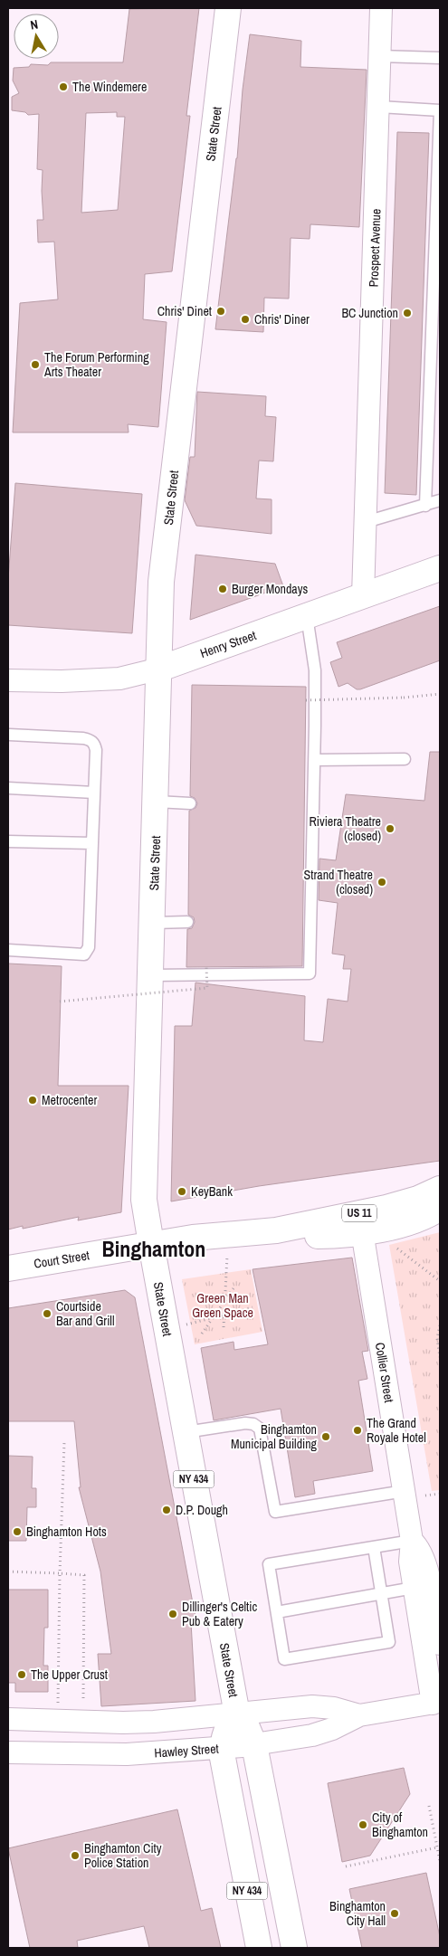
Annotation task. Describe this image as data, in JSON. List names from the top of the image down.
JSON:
{
  "streets": {
    "main road": [
      "State Street",
      "Henry Street",
      "US 11",
      "Court Street",
      "NY 434"
    ],
    "street": ["Prospect Avenue", "Collier Street", "Hawley Street"]
  },
  "crossings": [
    ["State Street", "Henry Street"],
    ["State Street", "Court Street"],
    ["State Street", "Hawley Street"],
    ["Prospect Avenue", "Henry Street"],
    ["Court Street", "Collier Street"],
    ["Collier Street", "Hawley Street"]
  ],
  "districts": ["Binghamton"],
  "parks": ["Green Man Green Space"],
  "places": [
    "The Windemere",
    "Chris' Dinet",
    "BC Junction",
    "Chris' Diner",
    "The Forum Performing Arts Theater",
    "Burger Mondays",
    "Riviera Theatre (closed)",
    "Strand Theatre (closed)",
    "Metrocenter",
    "KeyBank",
    "Courtside Bar and Grill",
    "The Grand Royale Hotel",
    "Binghamton Municipal Building",
    "D.P. Dough",
    "Binghamton Hots",
    "Dillinger's Celtic Pub & Eatery",
    "The Upper Crust",
    "City of Binghamton",
    "Binghamton City Police Station",
    "Binghamton City Hall"
  ],
  "north": "top"
}
